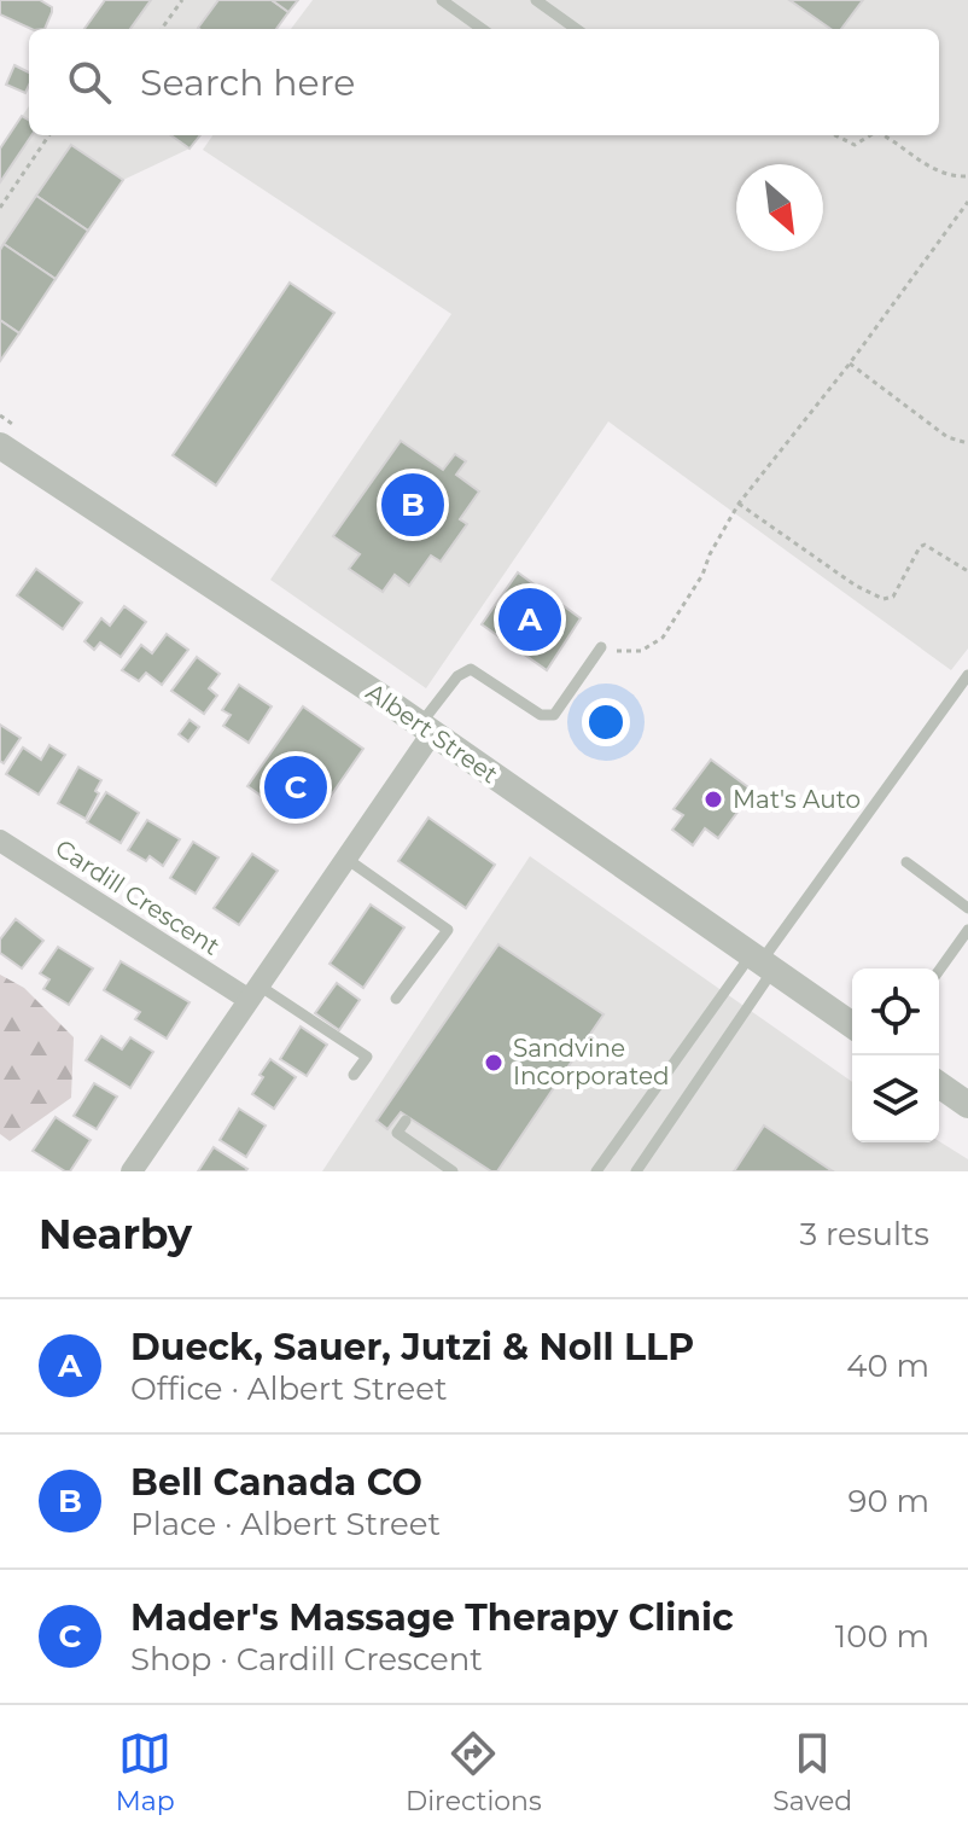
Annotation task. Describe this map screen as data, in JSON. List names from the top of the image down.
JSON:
{
  "streets": {
    "street": ["Albert Street", "Cardill Crescent"]
  },
  "places": ["Mat's Auto", "Sandvine Incorporated"],
  "north": "bottom right",
  "page": {
    "search": "Search here",
    "pins": ["B", "A", "C"],
    "heading": ["Nearby", "3 results"],
    "list": [
      {
        "mark": "A",
        "name": "Dueck, Sauer, Jutzi & Noll LLP",
        "note": "Office · Albert Street",
        "value": "40 m"
      },
      {
        "mark": "B",
        "name": "Bell Canada CO",
        "note": "Place · Albert Street",
        "value": "90 m"
      },
      {
        "mark": "C",
        "name": "Mader's Massage Therapy Clinic",
        "note": "Shop · Cardill Crescent",
        "value": "100 m"
      }
    ],
    "nav": ["Map", "Directions", "Saved"]
  }
}
